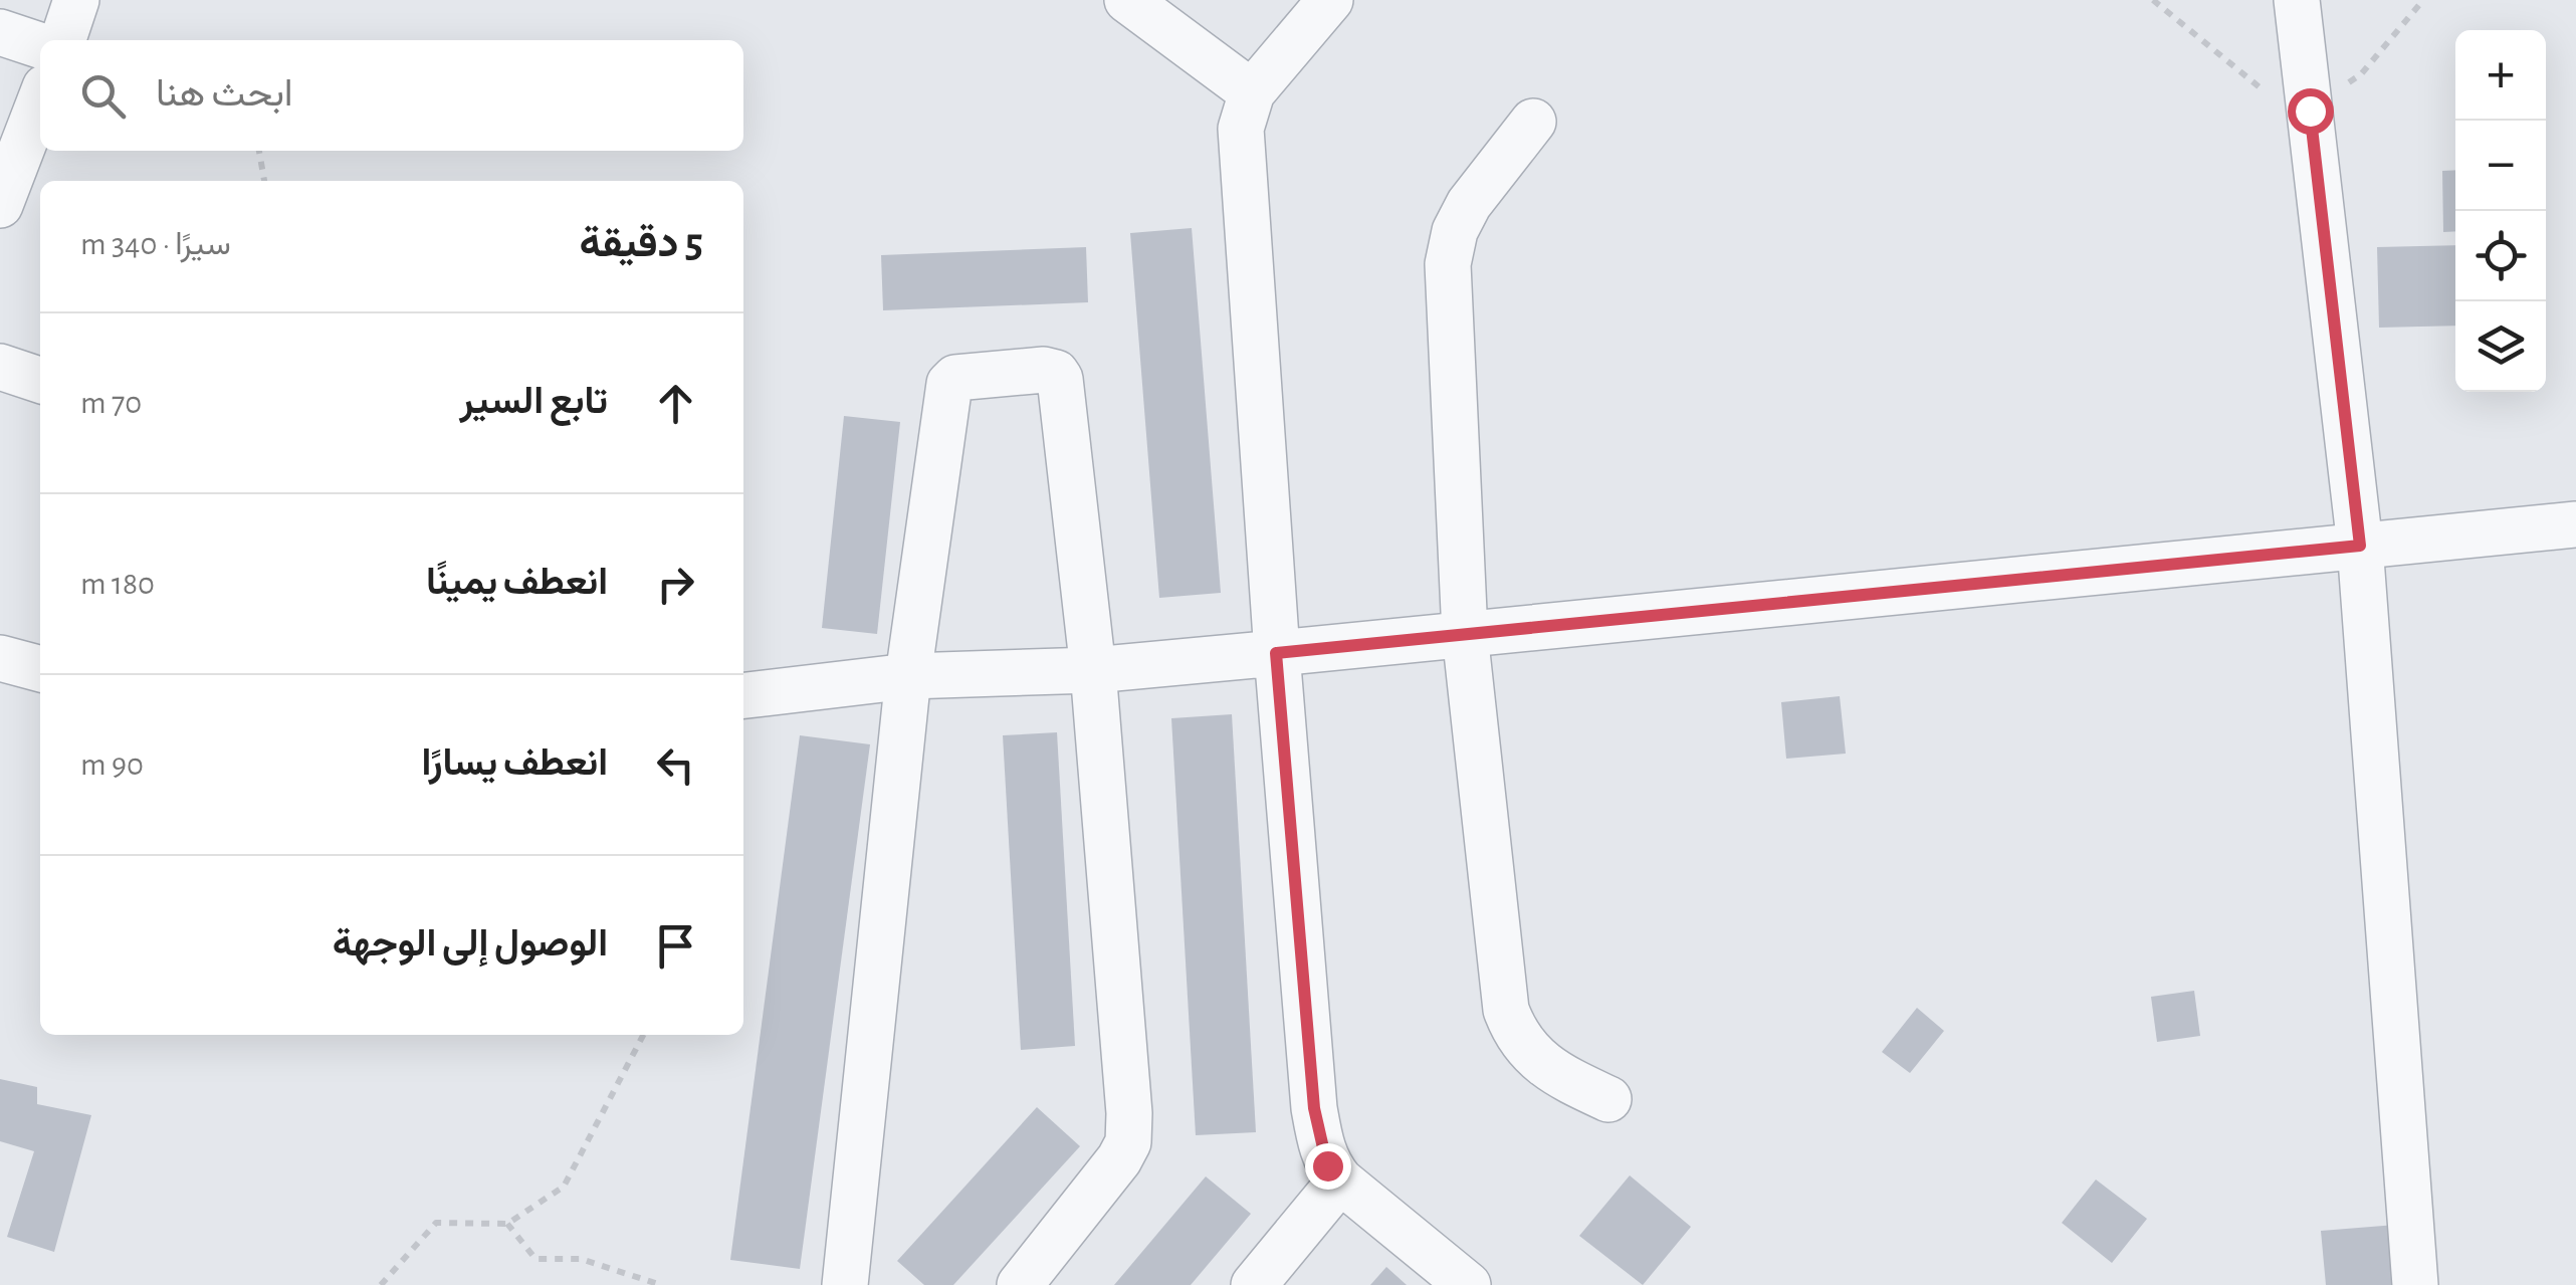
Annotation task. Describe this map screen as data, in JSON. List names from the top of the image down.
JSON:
{
  "page": {
    "map_buttons": ["+", "−"],
    "search": "ابحث هنا",
    "heading": ["5 دقيقة", "سيرًا · 340 m"],
    "list": [
      ["تابع السير", "70 m"],
      ["انعطف يمينًا", "180 m"],
      ["انعطف يسارًا", "90 m"],
      "الوصول إلى الوجهة"
    ]
  }
}
